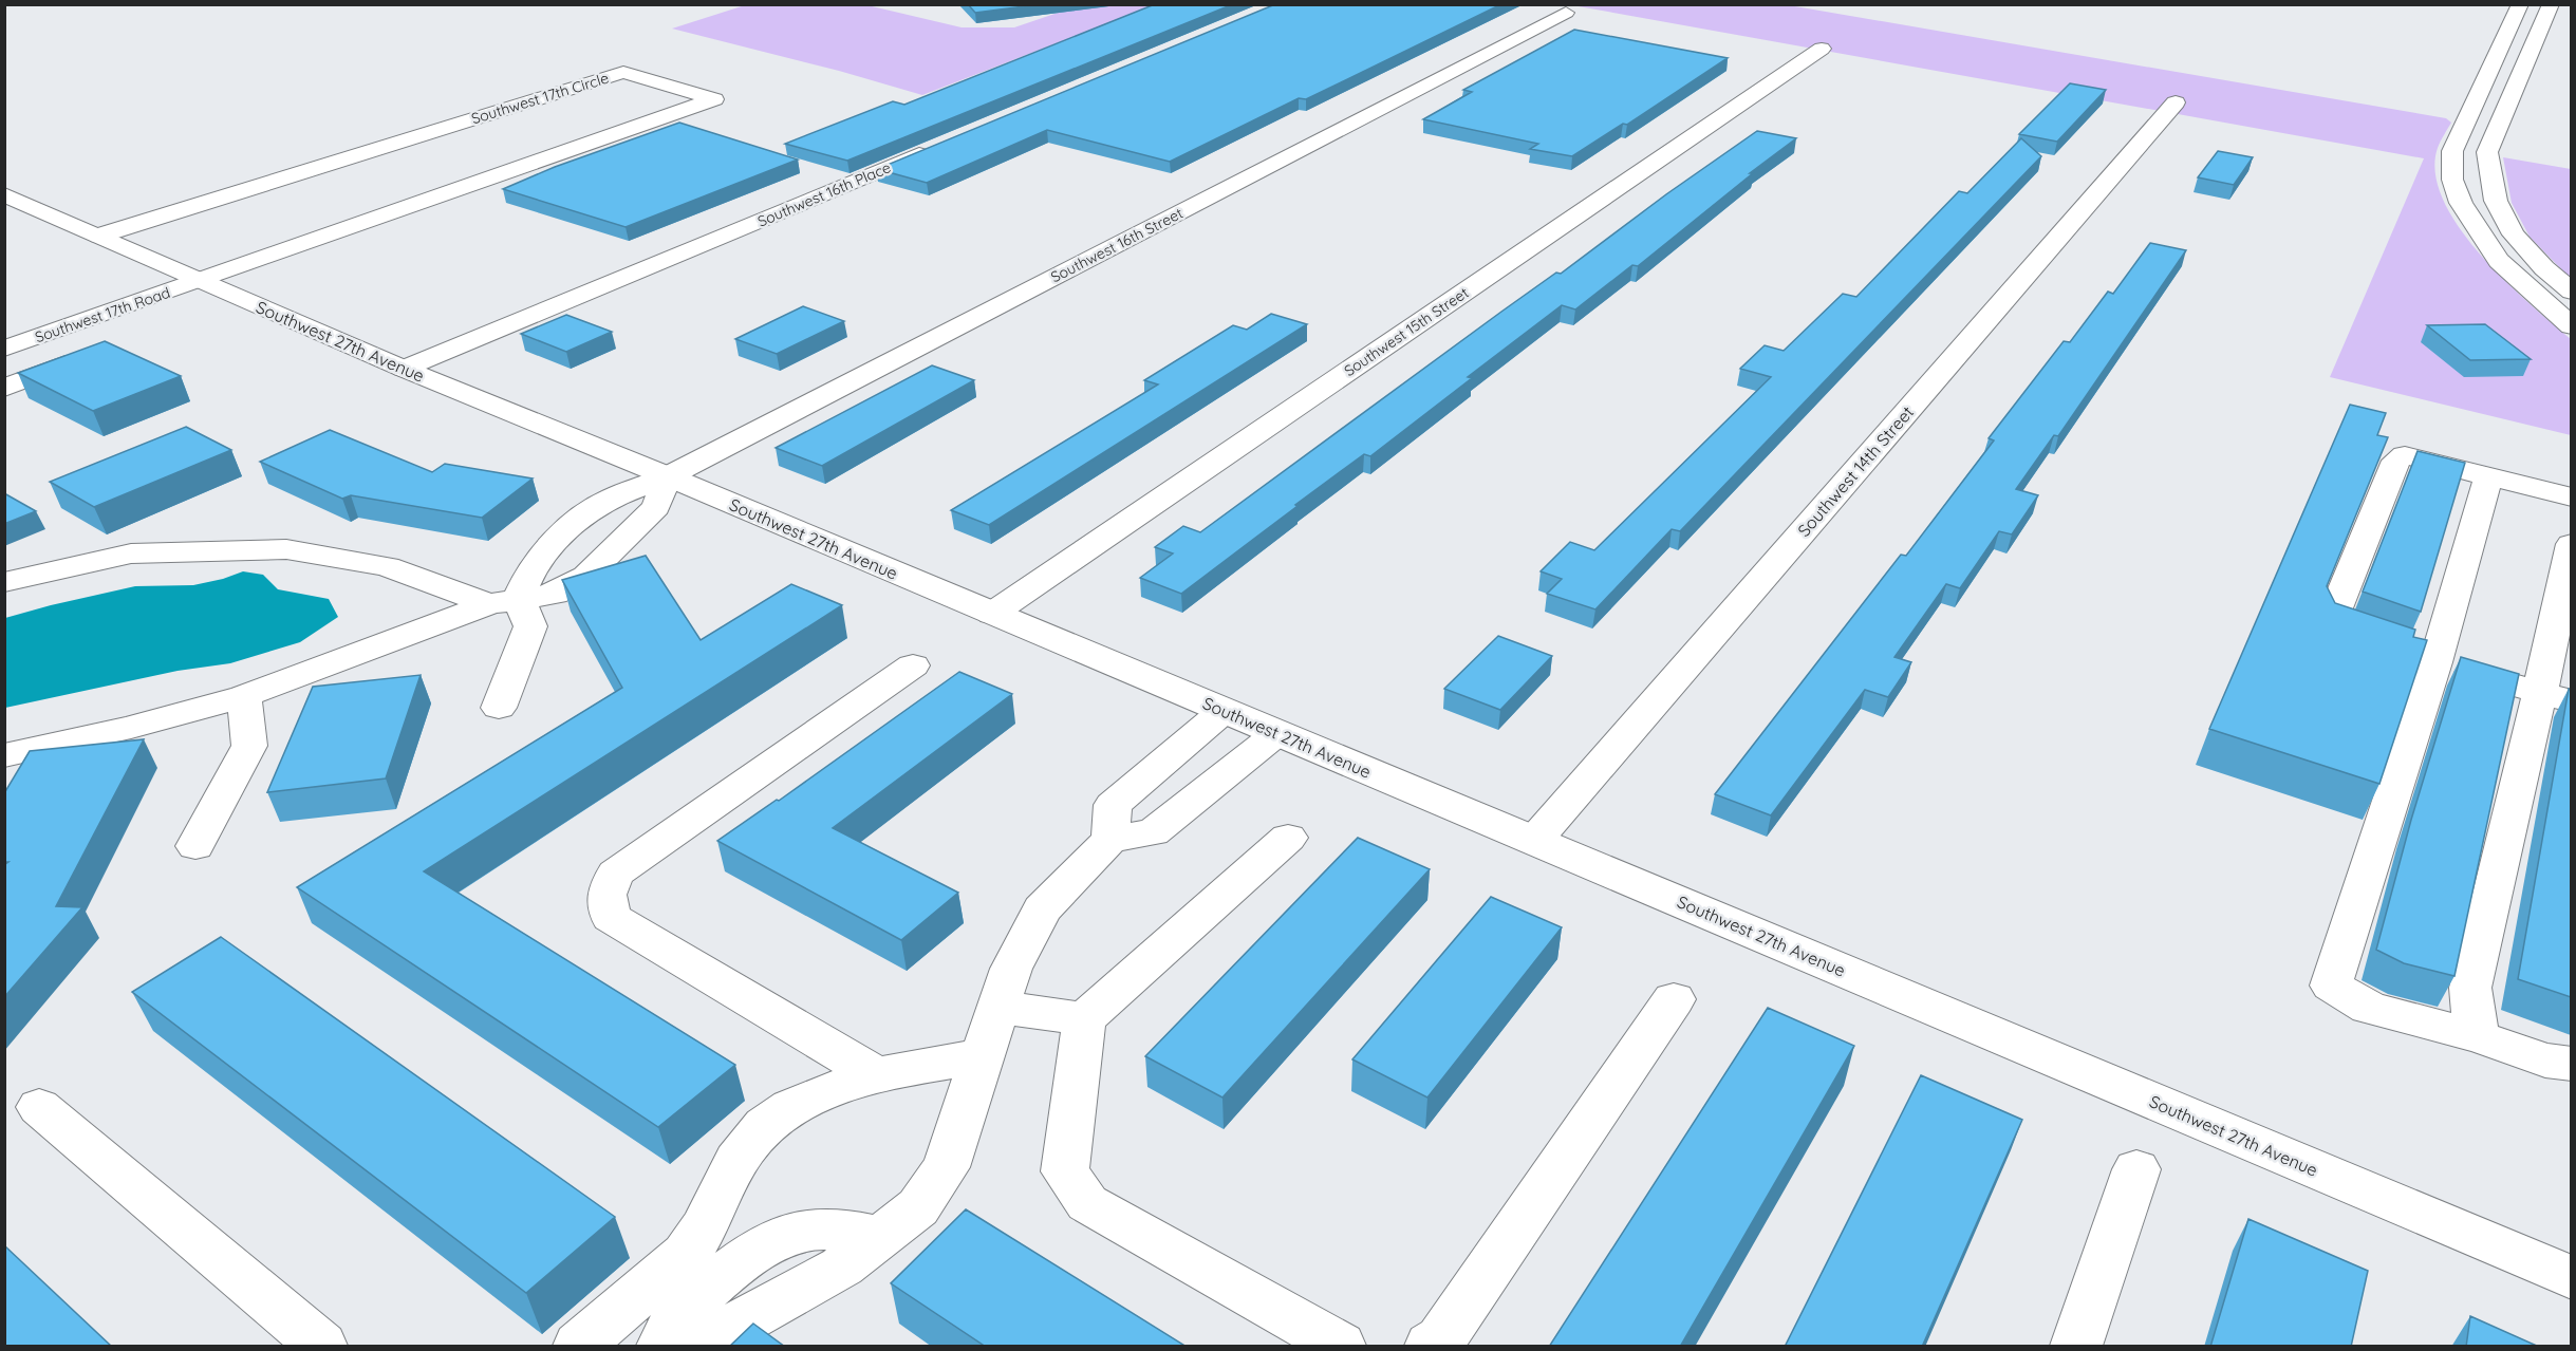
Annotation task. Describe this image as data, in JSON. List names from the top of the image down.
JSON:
{
  "streets": {
    "street": [
      "Southwest 17th Circle",
      "Southwest 16th Place",
      "Southwest 16th Street",
      "Southwest 17th Road",
      "Southwest 15th Street",
      "Southwest 27th Avenue",
      "Southwest 14th Street"
    ]
  },
  "crossings": [
    ["Southwest 17th Circle", "Southwest 17th Road"],
    ["Southwest 17th Circle", "Southwest 27th Avenue"],
    ["Southwest 16th Place", "Southwest 27th Avenue"],
    ["Southwest 16th Street", "Southwest 27th Avenue"],
    ["Southwest 17th Road", "Southwest 27th Avenue"],
    ["Southwest 15th Street", "Southwest 27th Avenue"],
    ["Southwest 27th Avenue", "Southwest 14th Street"]
  ]
}
